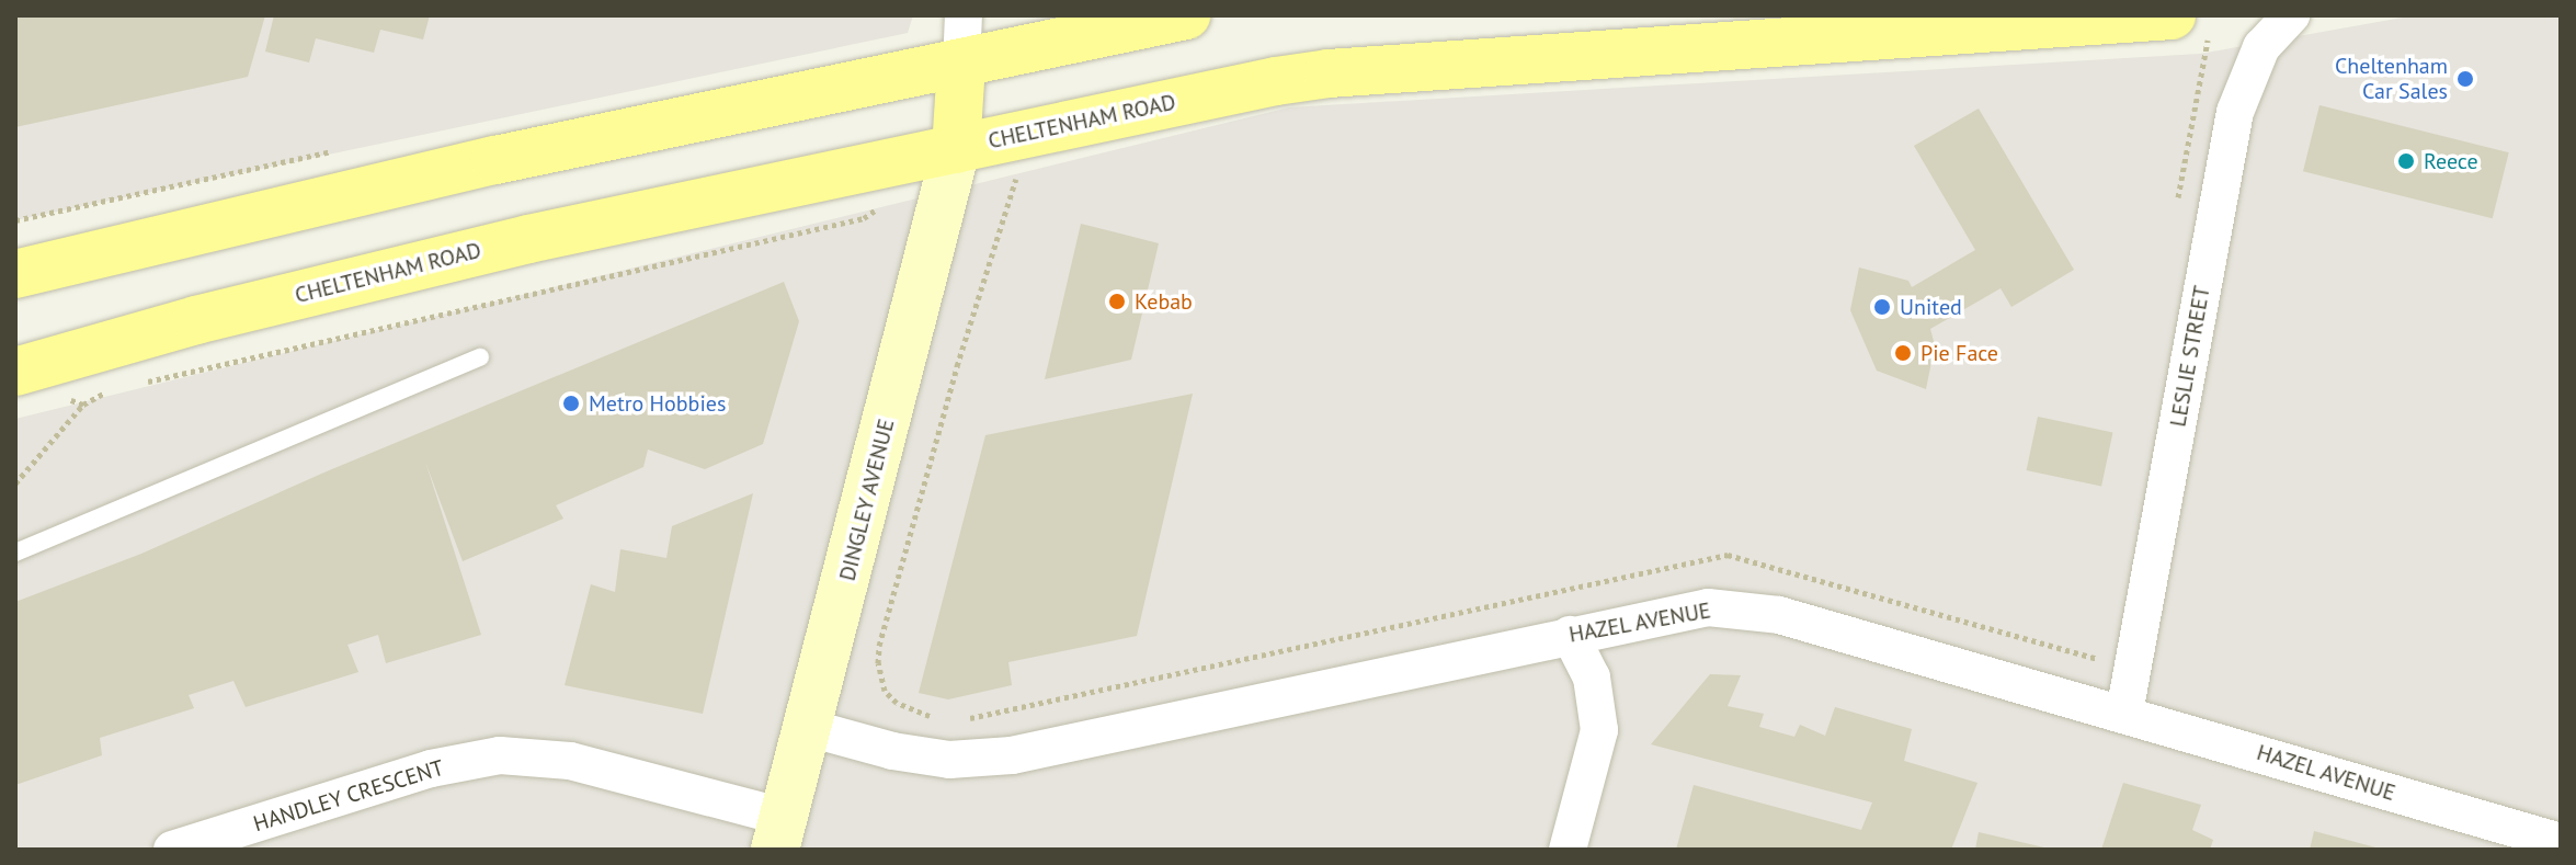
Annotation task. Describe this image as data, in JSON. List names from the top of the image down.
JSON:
{
  "streets": {
    "main road": ["CHELTENHAM ROAD"],
    "street": [
      "LESLIE STREET",
      "DINGLEY AVENUE",
      "HAZEL AVENUE",
      "HANDLEY CRESCENT"
    ]
  },
  "crossings": [
    ["CHELTENHAM ROAD", "DINGLEY AVENUE"],
    ["LESLIE STREET", "HAZEL AVENUE"],
    ["DINGLEY AVENUE", "HAZEL AVENUE"],
    ["DINGLEY AVENUE", "HANDLEY CRESCENT"]
  ],
  "places": [
    "Cheltenham Car Sales",
    "Reece",
    "Kebab",
    "United",
    "Pie Face",
    "Metro Hobbies"
  ]
}
